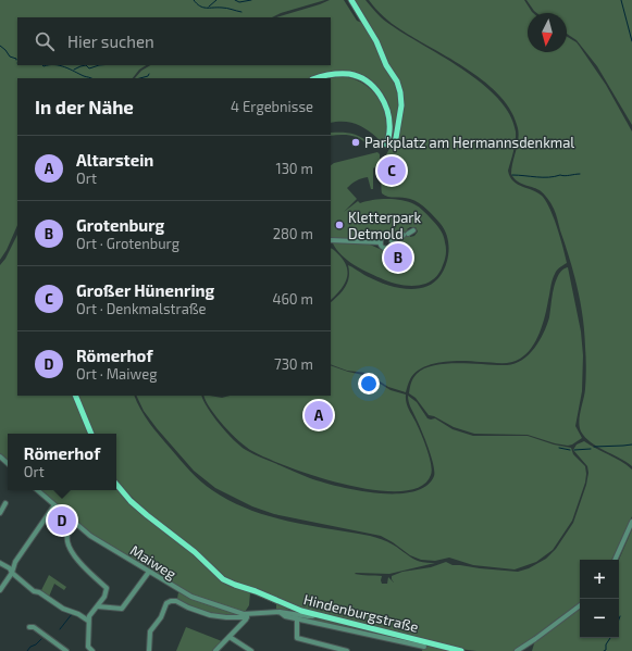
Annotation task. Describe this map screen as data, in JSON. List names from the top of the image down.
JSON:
{
  "streets": {
    "main road": ["Hindenburgstraße"],
    "street": ["Maiweg"]
  },
  "crossings": [
    ["Maiweg", "Hindenburgstraße"]
  ],
  "places": ["Parkplatz am Hermannsdenkmal", "Kletterpark Detmold"],
  "north": "bottom",
  "page": {
    "search": "Hier suchen",
    "heading": ["In der Nähe", "4 Ergebnisse"],
    "list": [
      {
        "mark": "A",
        "name": "Altarstein",
        "note": "Ort",
        "value": "130 m"
      },
      {
        "mark": "B",
        "name": "Grotenburg",
        "note": "Ort · Grotenburg",
        "value": "280 m"
      },
      {
        "mark": "C",
        "name": "Großer Hünenring",
        "note": "Ort · Denkmalstraße",
        "value": "460 m"
      },
      {
        "mark": "D",
        "name": "Römerhof",
        "note": "Ort · Maiweg",
        "value": "730 m"
      }
    ],
    "pins": [
      "C",
      "B",
      "A",
      "D"
    ],
    "popup": ["Römerhof", "Ort"],
    "map_buttons": ["+", "−"]
  }
}
